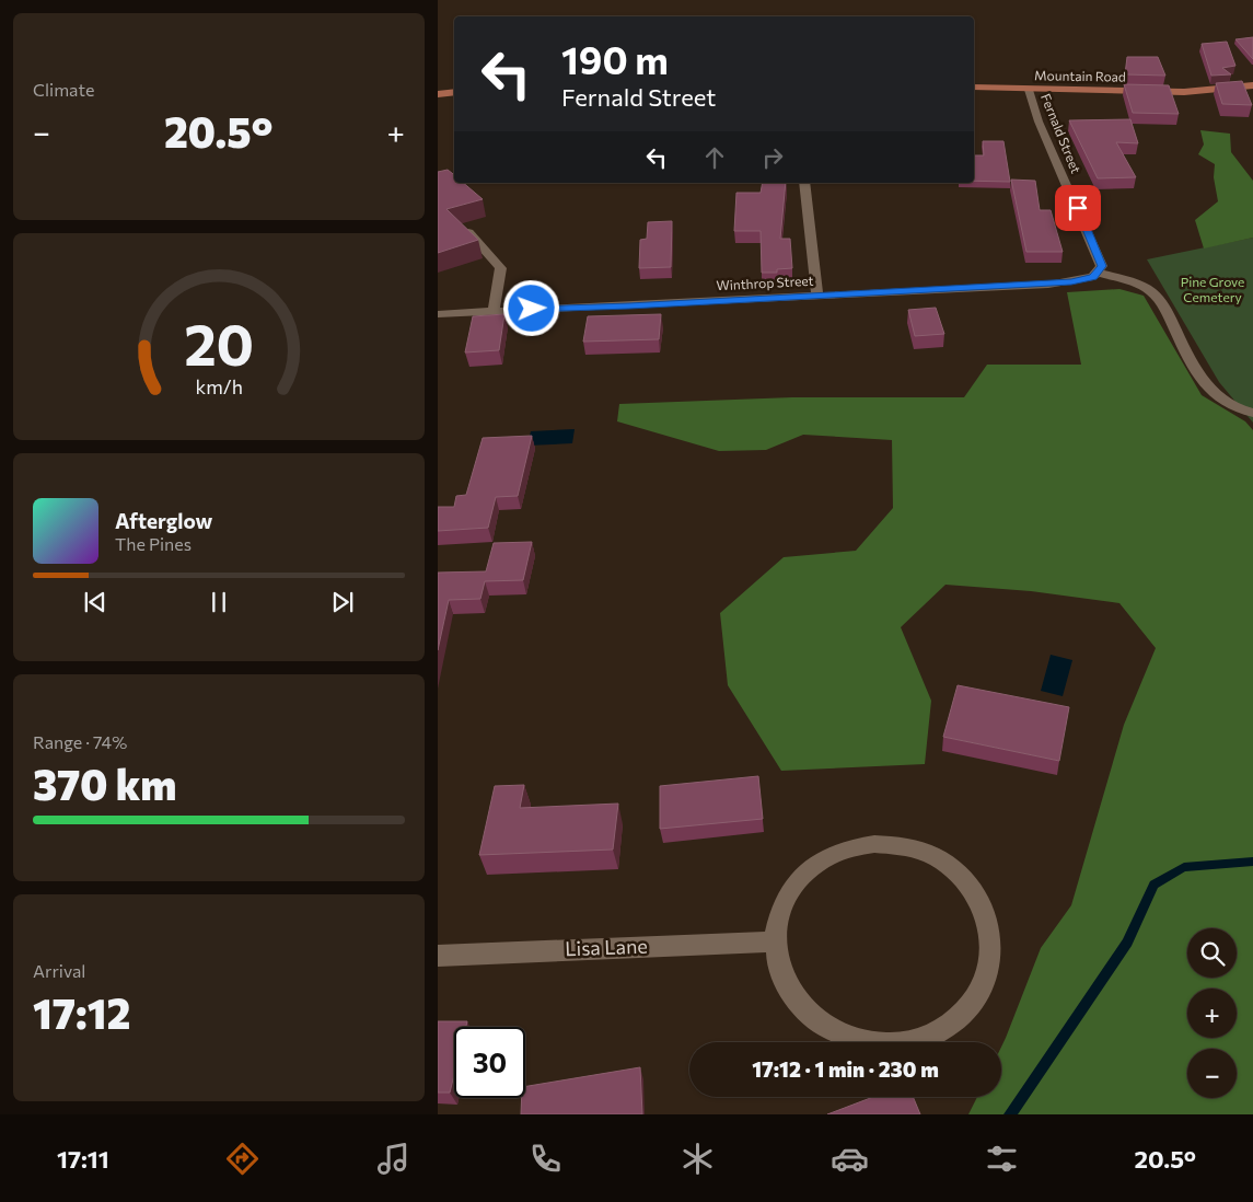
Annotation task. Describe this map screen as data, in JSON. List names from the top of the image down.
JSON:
{
  "streets": {
    "main road": ["Mountain Road"],
    "street": ["Fernald Street", "Winthrop Street", "Lisa Lane"]
  },
  "crossings": [
    ["Mountain Road", "Fernald Street"],
    ["Fernald Street", "Winthrop Street"]
  ],
  "parks": ["Pine Grove Cemetery"],
  "page": {
    "tile": [
      "Climate",
      ["Range · 74%", "370 km"],
      ["Arrival", "17:12"]
    ],
    "turn": ["190 m", "Fernald Street"],
    "heat": ["−", "20.5°", "+"],
    "song": ["Afterglow", "The Pines"],
    "map_buttons": ["+", "−"],
    "limit": "30",
    "trip": "17:12 · 1 min · 230 m",
    "tabs": ["17:11", "20.5°"],
    "gauge": ["20", "km/h"]
  }
}
